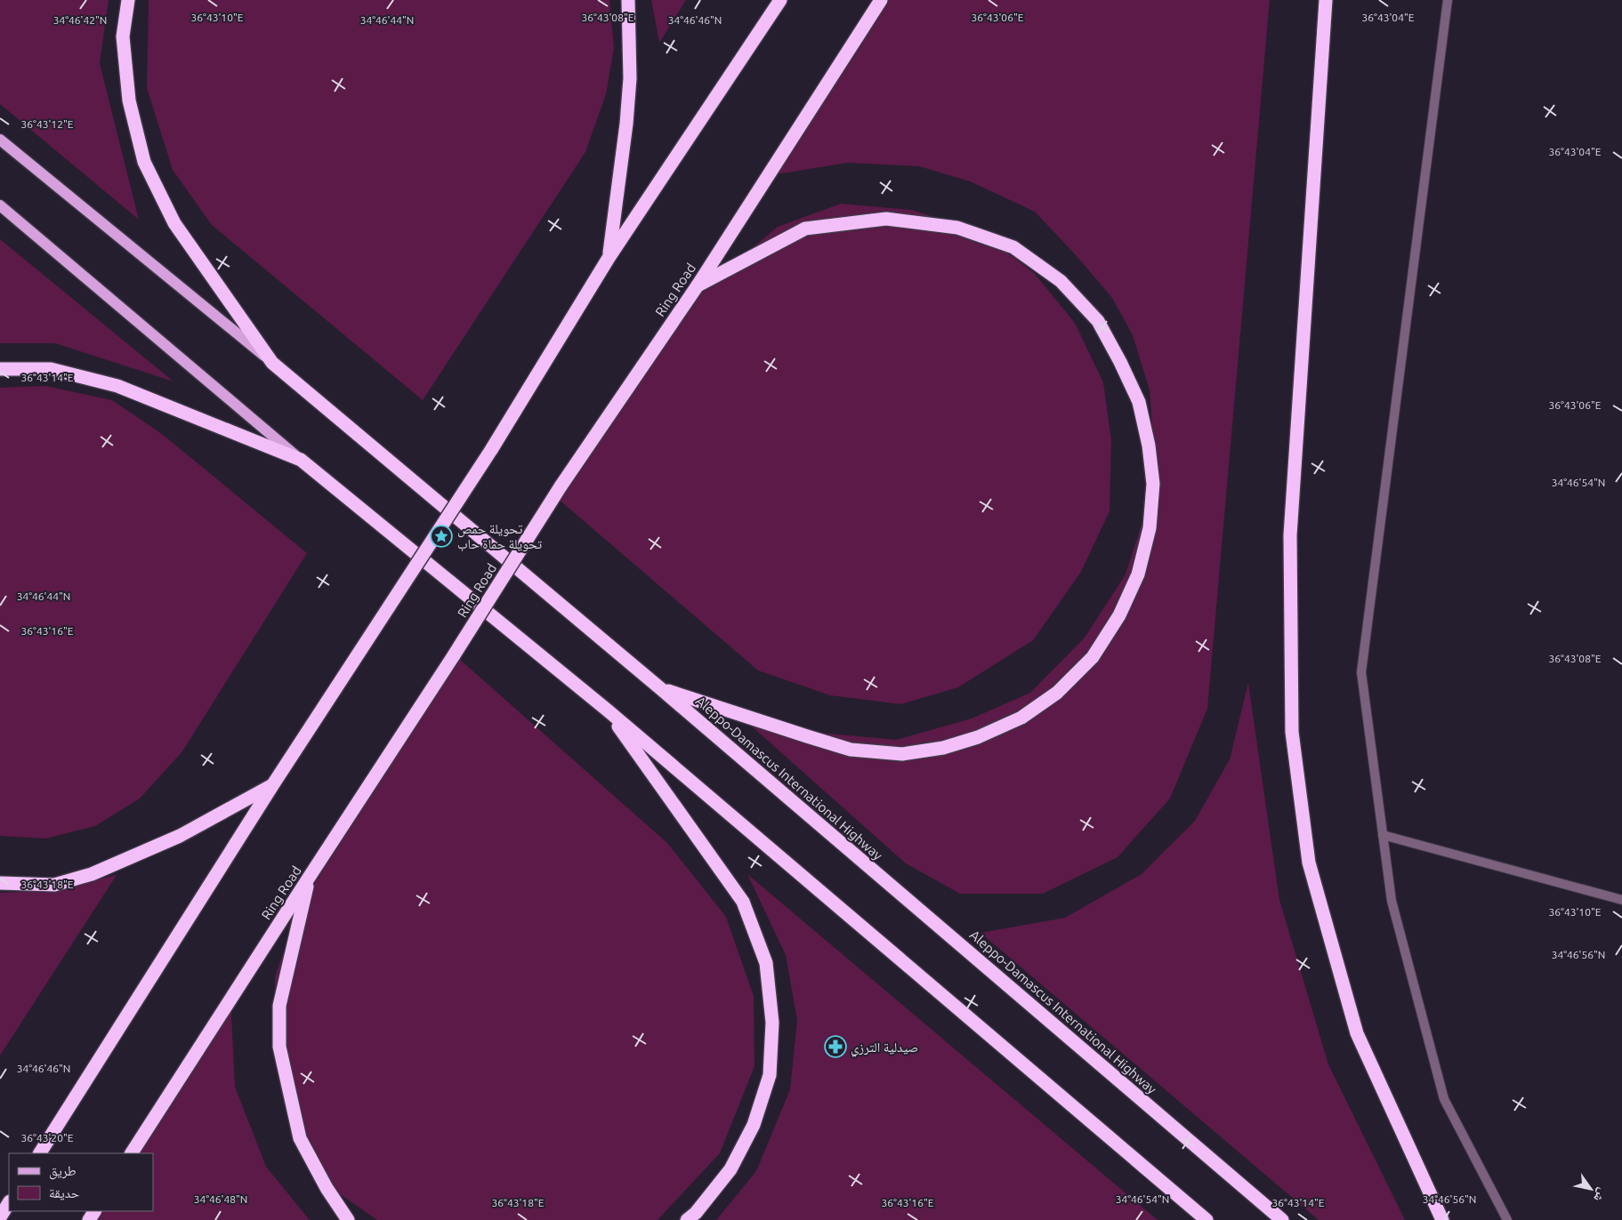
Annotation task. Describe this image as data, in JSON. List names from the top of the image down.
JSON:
{
  "streets": {
    "highway": ["Ring Road", "Aleppo-Damascus International Highway"]
  },
  "places": {
    "place": ["تحويلة حمص تحويلة حماة حاب"],
    "pharmacy": ["صيدلية الترزي"]
  },
  "legend": ["طريق", "حديقة"],
  "north": "bottom right",
  "coordinates": [
    "36°43'10\"E",
    "36°43'08\"E",
    "36°43'04\"E",
    "36°43'06\"E",
    "34°46'42\"N",
    "34°46'44\"N",
    "34°46'46\"N",
    "36°43'12\"E",
    "36°43'14\"E",
    "34°46'54\"N",
    "36°43'16\"E",
    "36°43'18\"E",
    "34°46'56\"N",
    "36°43'20\"E",
    "34°46'48\"N"
  ]
}
